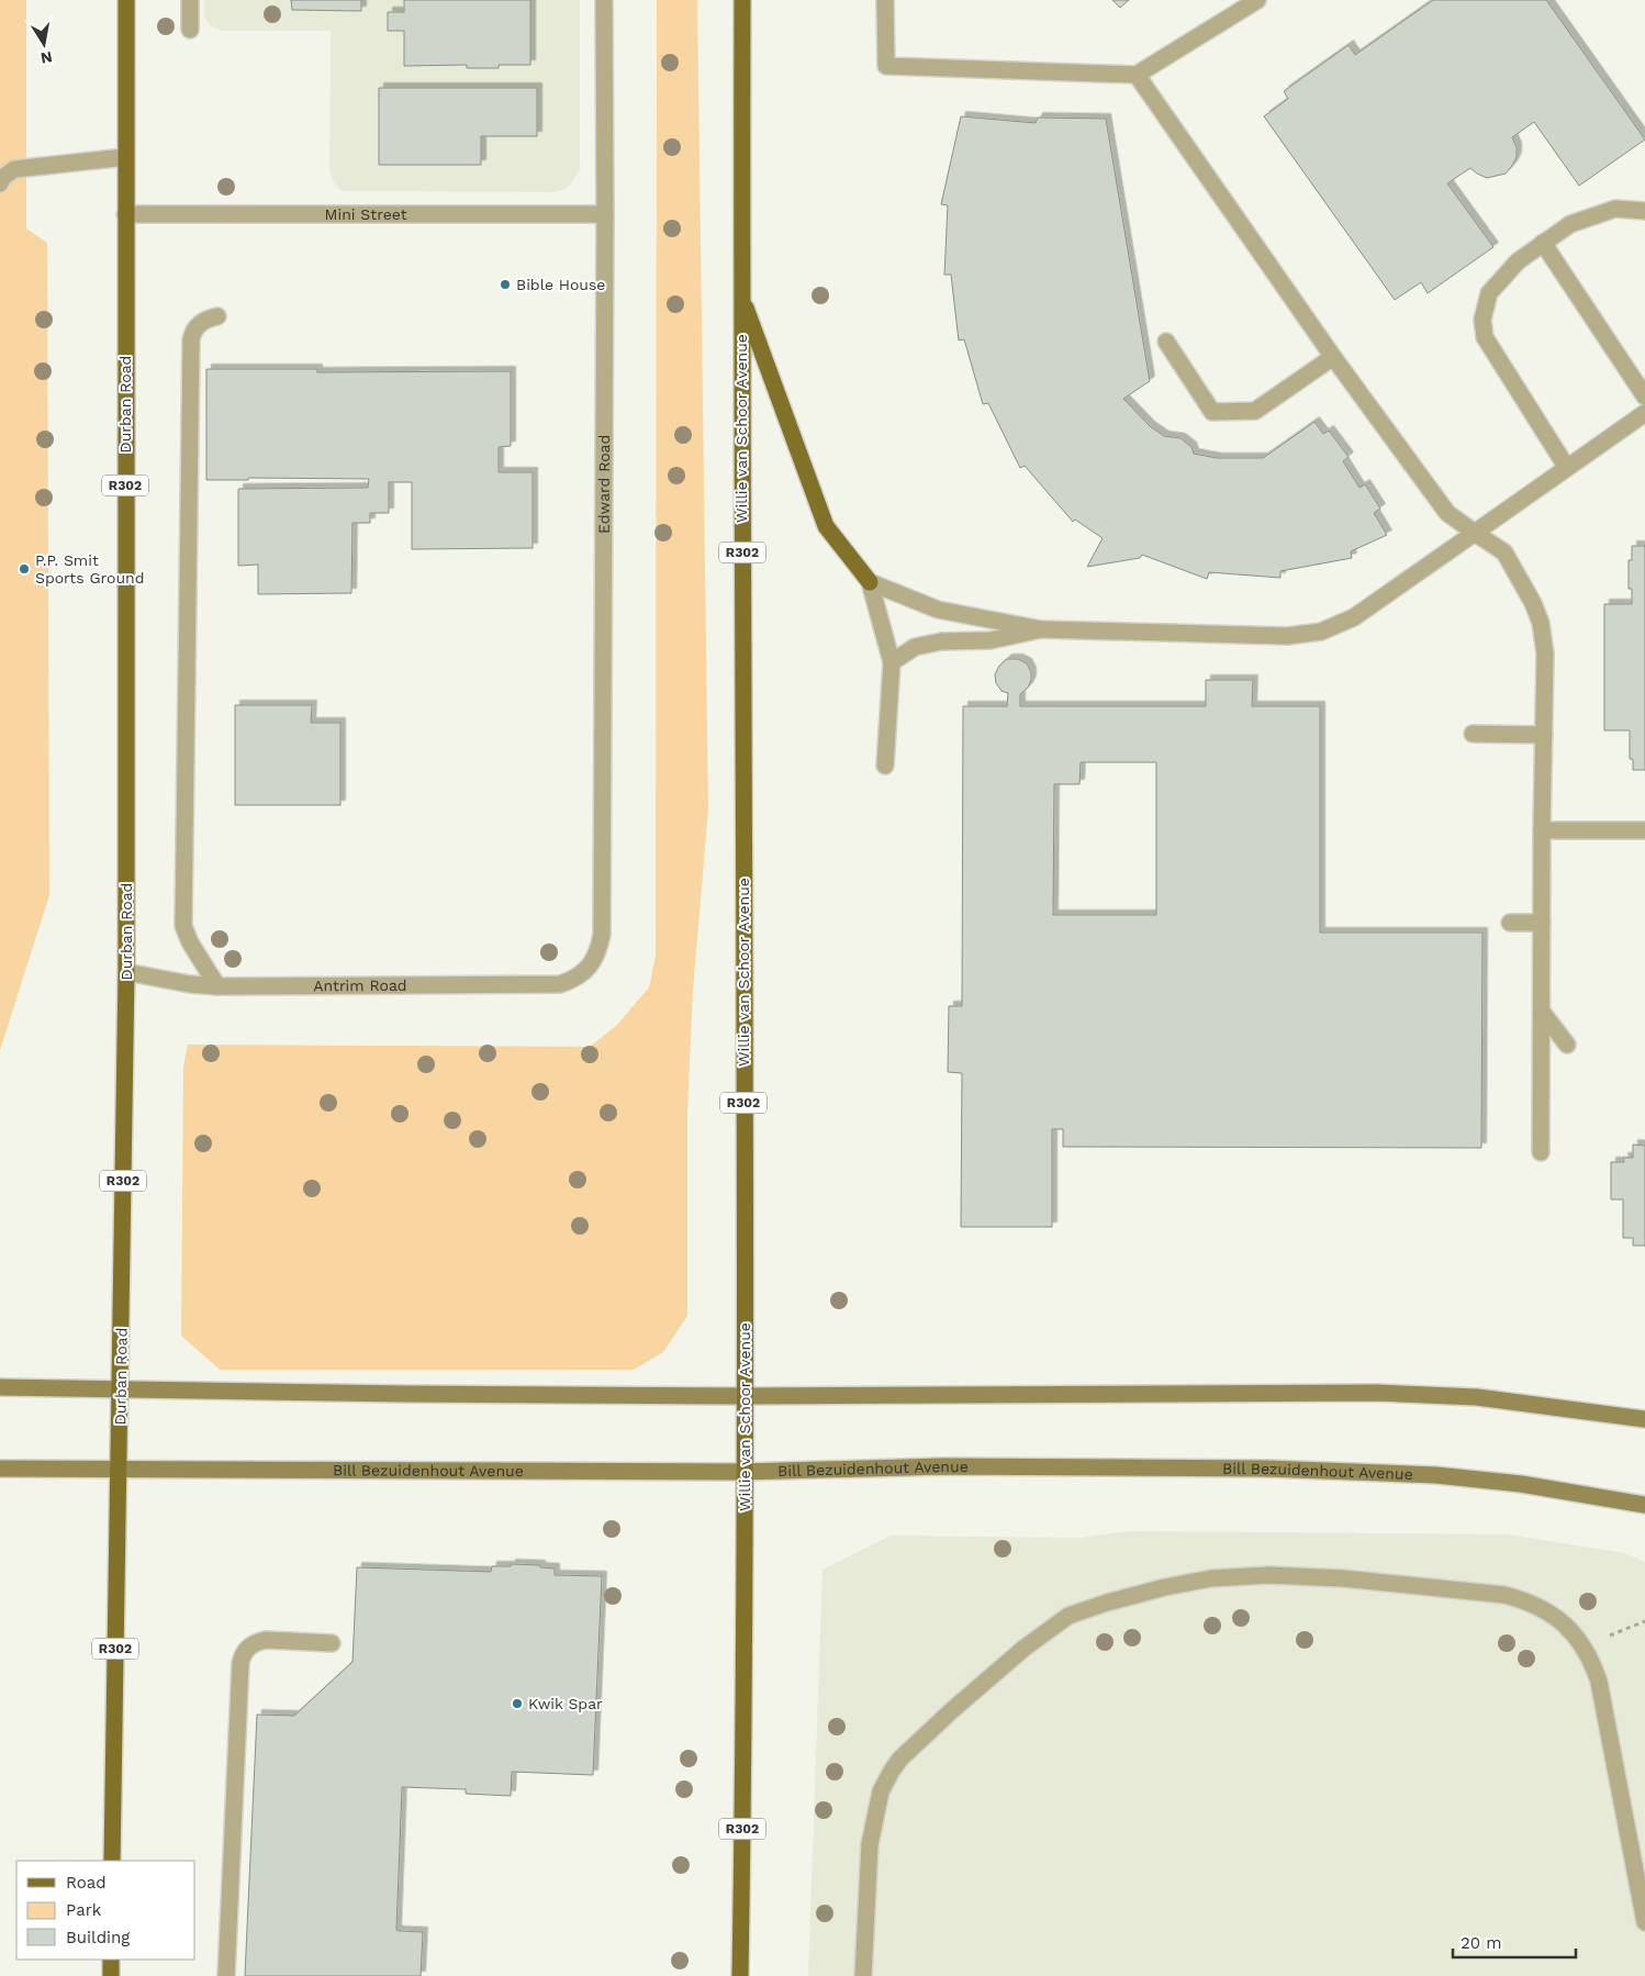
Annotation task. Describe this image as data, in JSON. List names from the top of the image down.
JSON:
{
  "streets": {
    "main road": [
      "Durban Road",
      "Willie van Schoor Avenue",
      "R302",
      "Bill Bezuidenhout Avenue"
    ],
    "street": ["Mini Street", "Edward Road", "Antrim Road"]
  },
  "crossings": [
    ["Mini Street", "Durban Road"],
    ["Mini Street", "Edward Road"],
    ["Durban Road", "Antrim Road"],
    ["Durban Road", "Bill Bezuidenhout Avenue"],
    ["Willie van Schoor Avenue", "Bill Bezuidenhout Avenue"],
    ["Edward Road", "Antrim Road"]
  ],
  "places": ["Bible House", "P.P. Smit Sports Ground", "Kwik Spar"],
  "legend": ["Road", "Park", "Building"],
  "scale_bar": "20 m",
  "north": "bottom"
}
